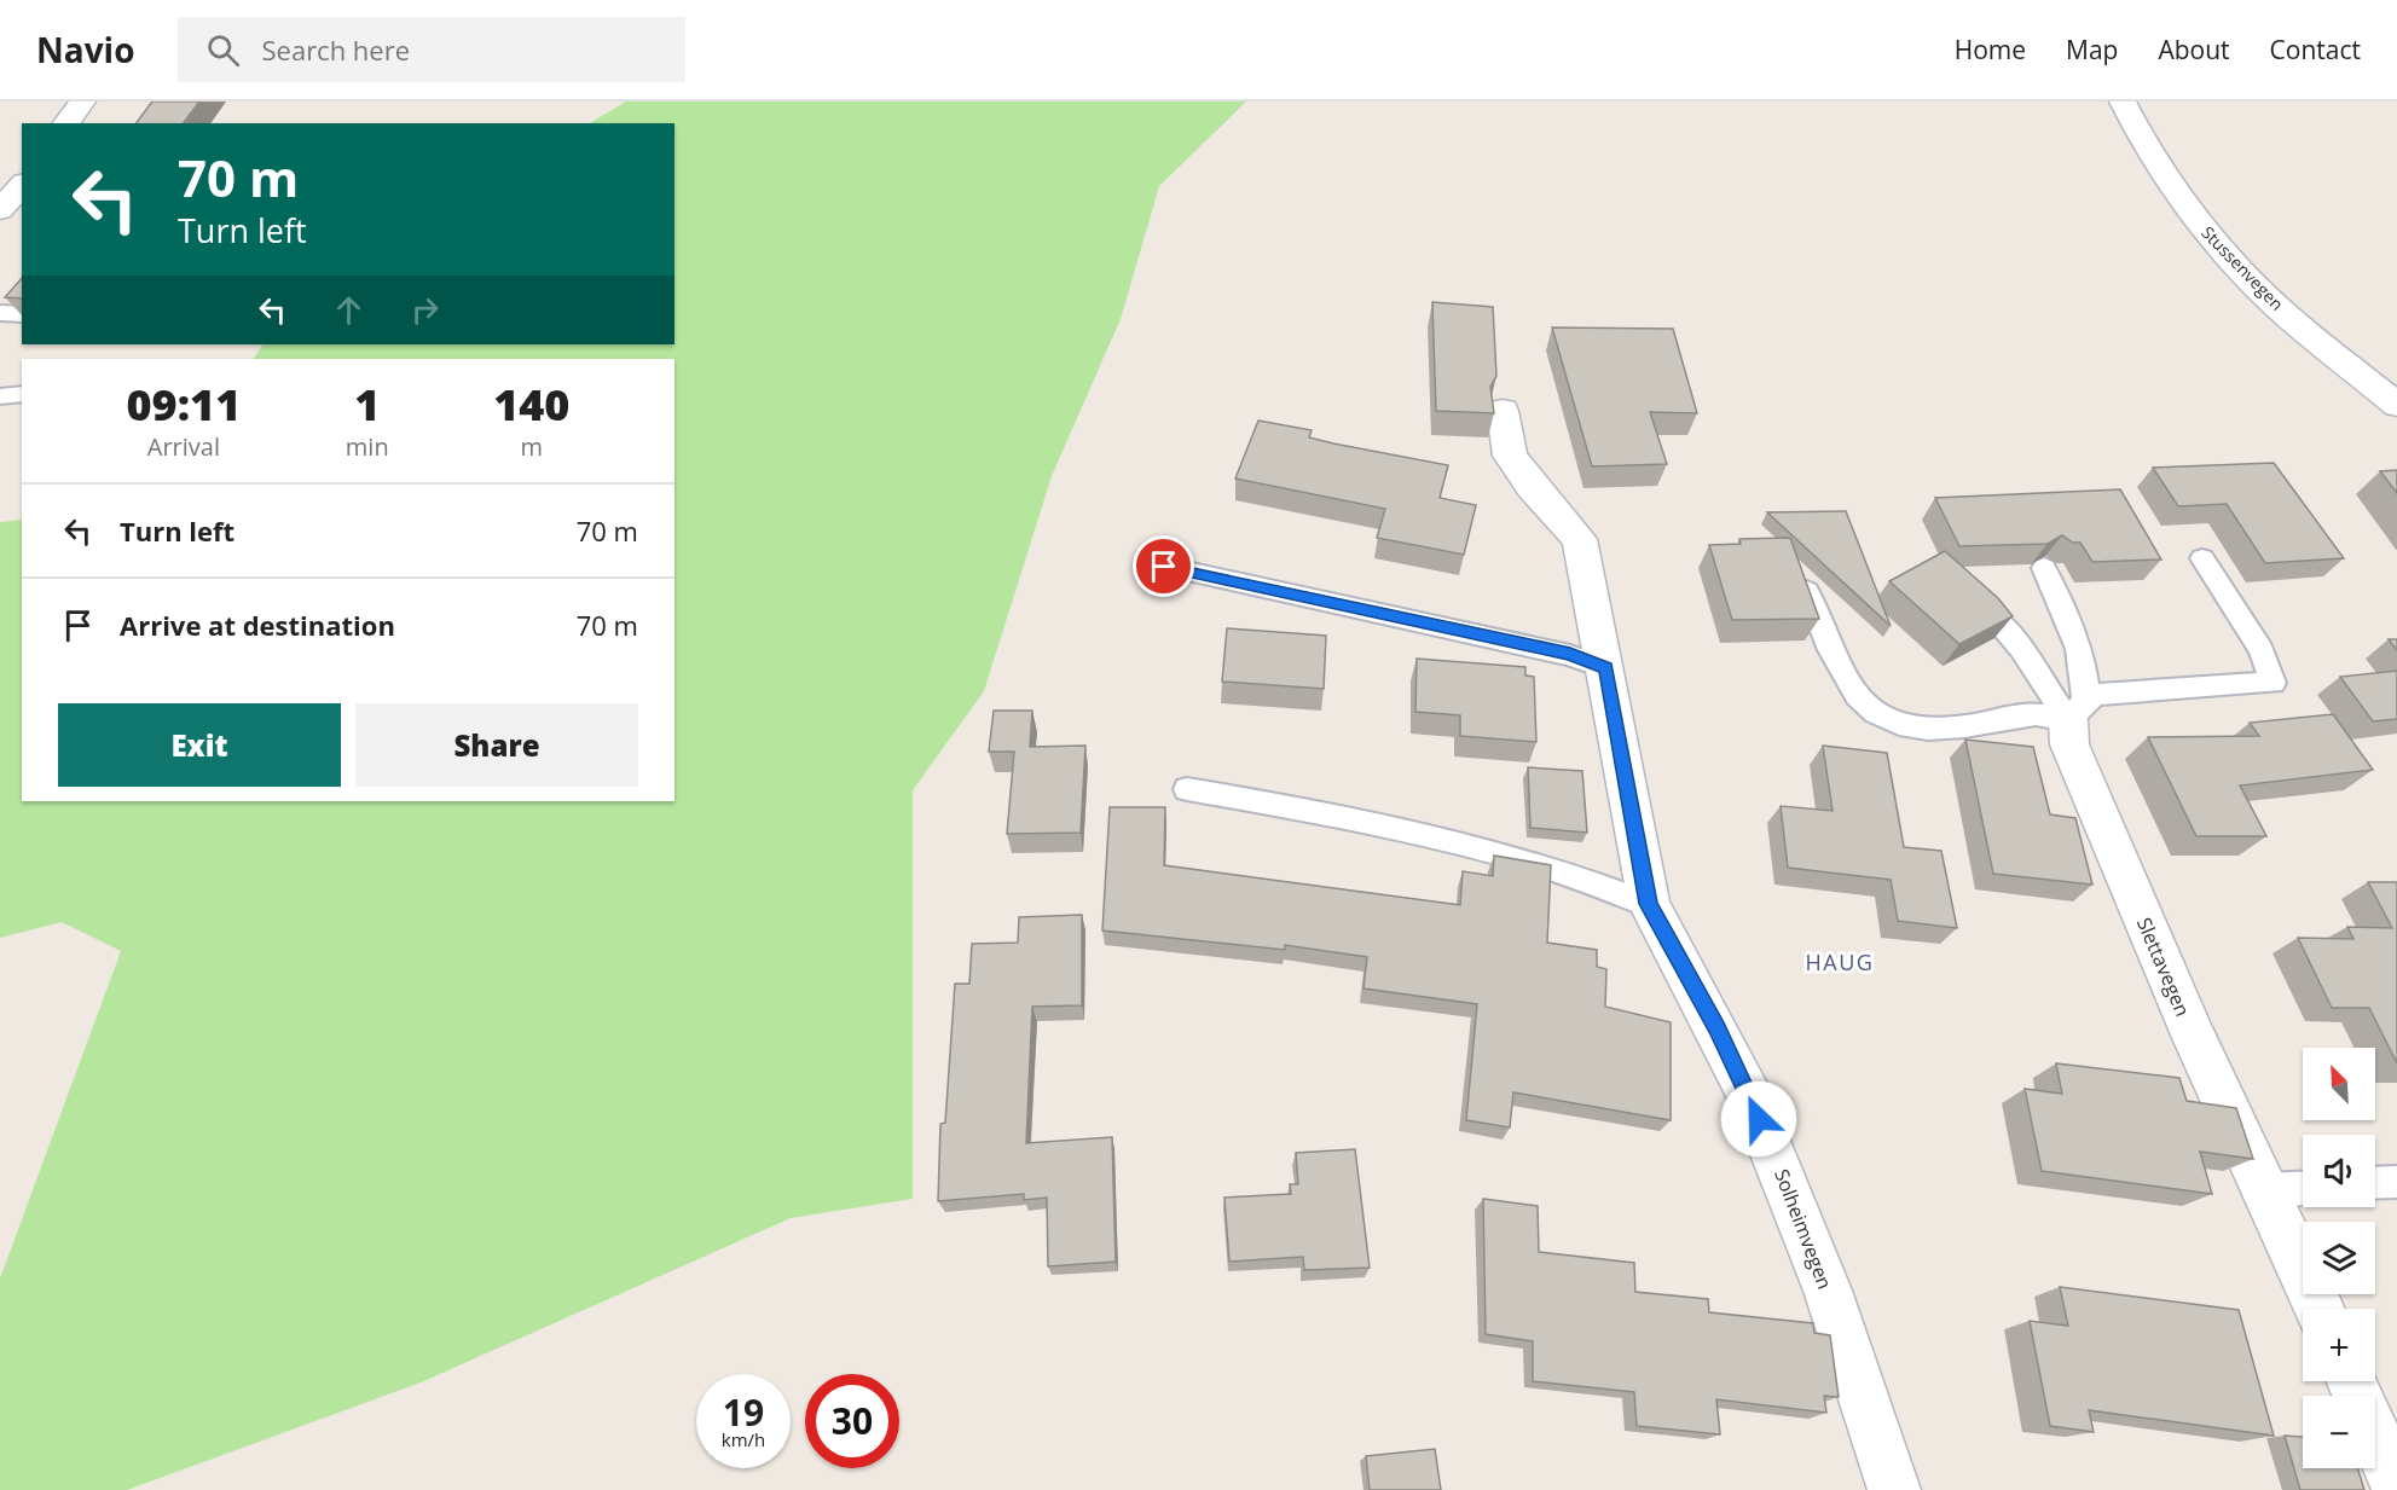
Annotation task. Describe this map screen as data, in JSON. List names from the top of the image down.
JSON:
{
  "streets": {
    "street": ["Stussenvegen", "Slettavegen", "Solheimvegen"]
  },
  "districts": ["HAUG"],
  "north": "top left",
  "page": {
    "header": "Navio",
    "search": "Search here",
    "nav": [
      "Home",
      "Map",
      "About",
      "Contact"
    ],
    "turn": ["70 m", "Turn left"],
    "eta": [
      "09:11",
      "Arrival",
      "1",
      "min",
      "140",
      "m"
    ],
    "list": [
      {
        "name": "Turn left",
        "value": "70 m"
      },
      {
        "name": "Arrive at destination",
        "value": "70 m"
      }
    ],
    "buttons": ["Exit", "Share"],
    "map_buttons": ["+", "−"],
    "speed": "19 km/h",
    "limit": "30"
  }
}
